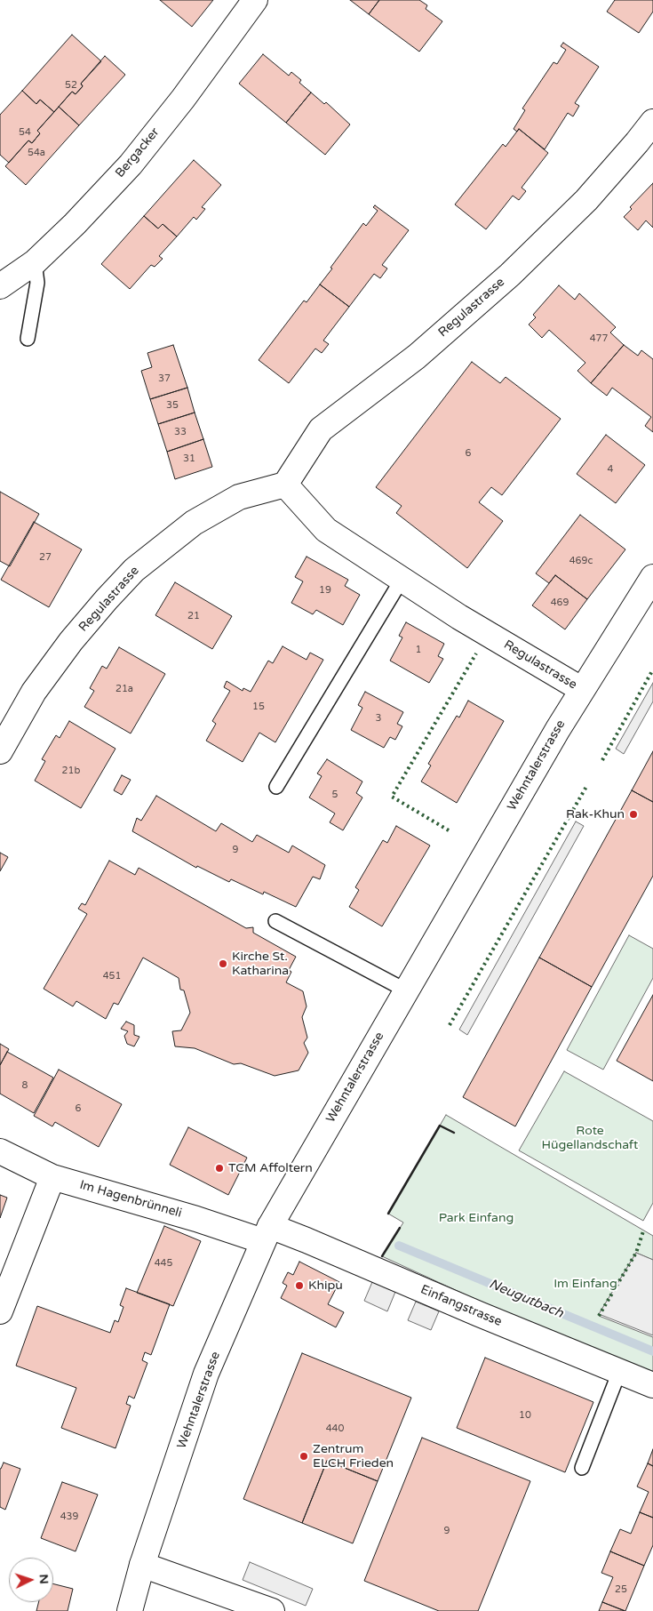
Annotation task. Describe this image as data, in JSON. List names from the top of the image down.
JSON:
{
  "streets": {
    "street": [
      "Bergacker",
      "Regulastrasse",
      "Wehntalerstrasse",
      "Im Hagenbrünneli",
      "Einfangstrasse"
    ]
  },
  "crossings": [
    ["Regulastrasse", "Wehntalerstrasse"],
    ["Wehntalerstrasse", "Im Hagenbrünneli"],
    ["Wehntalerstrasse", "Einfangstrasse"],
    ["Im Hagenbrünneli", "Einfangstrasse"]
  ],
  "water": ["Neugutbach"],
  "parks": ["Rote Hügellandschaft", "Park Einfang", "Im Einfang"],
  "places": [
    "Rak-Khun",
    "Kirche St. Katharina",
    "TCM Affoltern",
    "Khipu",
    "Zentrum ELCH Frieden"
  ],
  "house_numbers": [
    "52",
    "54",
    "54a",
    "477",
    "37",
    "35",
    "33",
    "6",
    "31",
    "4",
    "27",
    "469c",
    "19",
    "469",
    "21",
    "1",
    "21a",
    "15",
    "3",
    "21b",
    "5",
    "9",
    "451",
    "8",
    "6",
    "445",
    "10",
    "440",
    "439",
    "9",
    "25"
  ],
  "north": "right"
}
